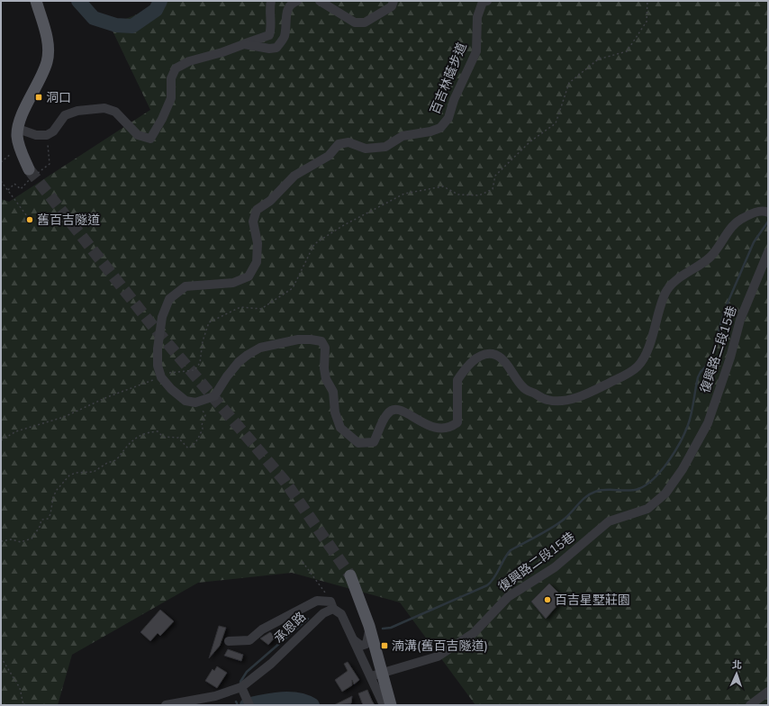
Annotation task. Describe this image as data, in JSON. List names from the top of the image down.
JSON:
{
  "streets": {
    "street": ["百吉林蔭步道", "復興路二段15巷", "承恩路"]
  },
  "places": {
    "transit": ["洞口", "湳溝(舊百吉隧道)"],
    "other": ["舊百吉隧道", "百吉星墅莊園"]
  },
  "north": "top"
}
